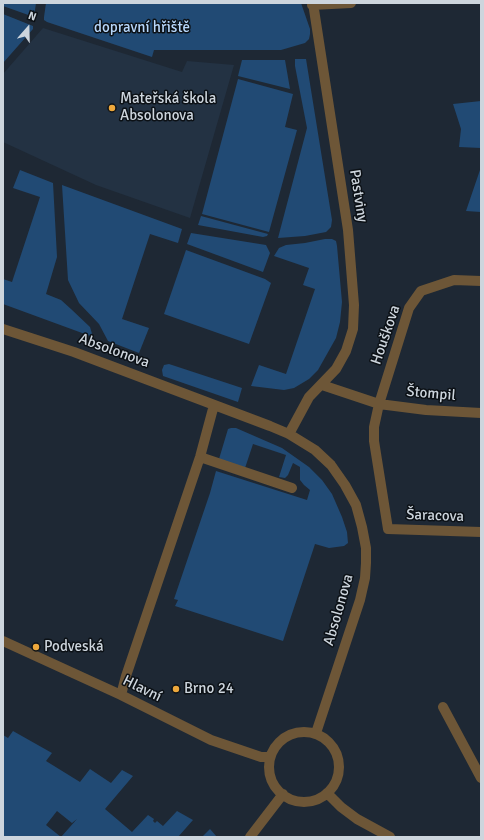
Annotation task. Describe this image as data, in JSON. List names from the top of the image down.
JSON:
{
  "streets": {
    "street": [
      "Pastviny",
      "Houškova",
      "Absolonova",
      "Štompil",
      "Šaracova",
      "Hlavní"
    ]
  },
  "crossings": [
    ["Pastviny", "Absolonova"],
    ["Houškova", "Štompil"],
    ["Houškova", "Šaracova"],
    ["Absolonova", "Hlavní"],
    ["Štompil", "Šaracova"]
  ],
  "parks": ["dopravní hřiště"],
  "places": ["Mateřská škola Absolonova", "Podveská", "Brno 24"],
  "north": "top"
}
